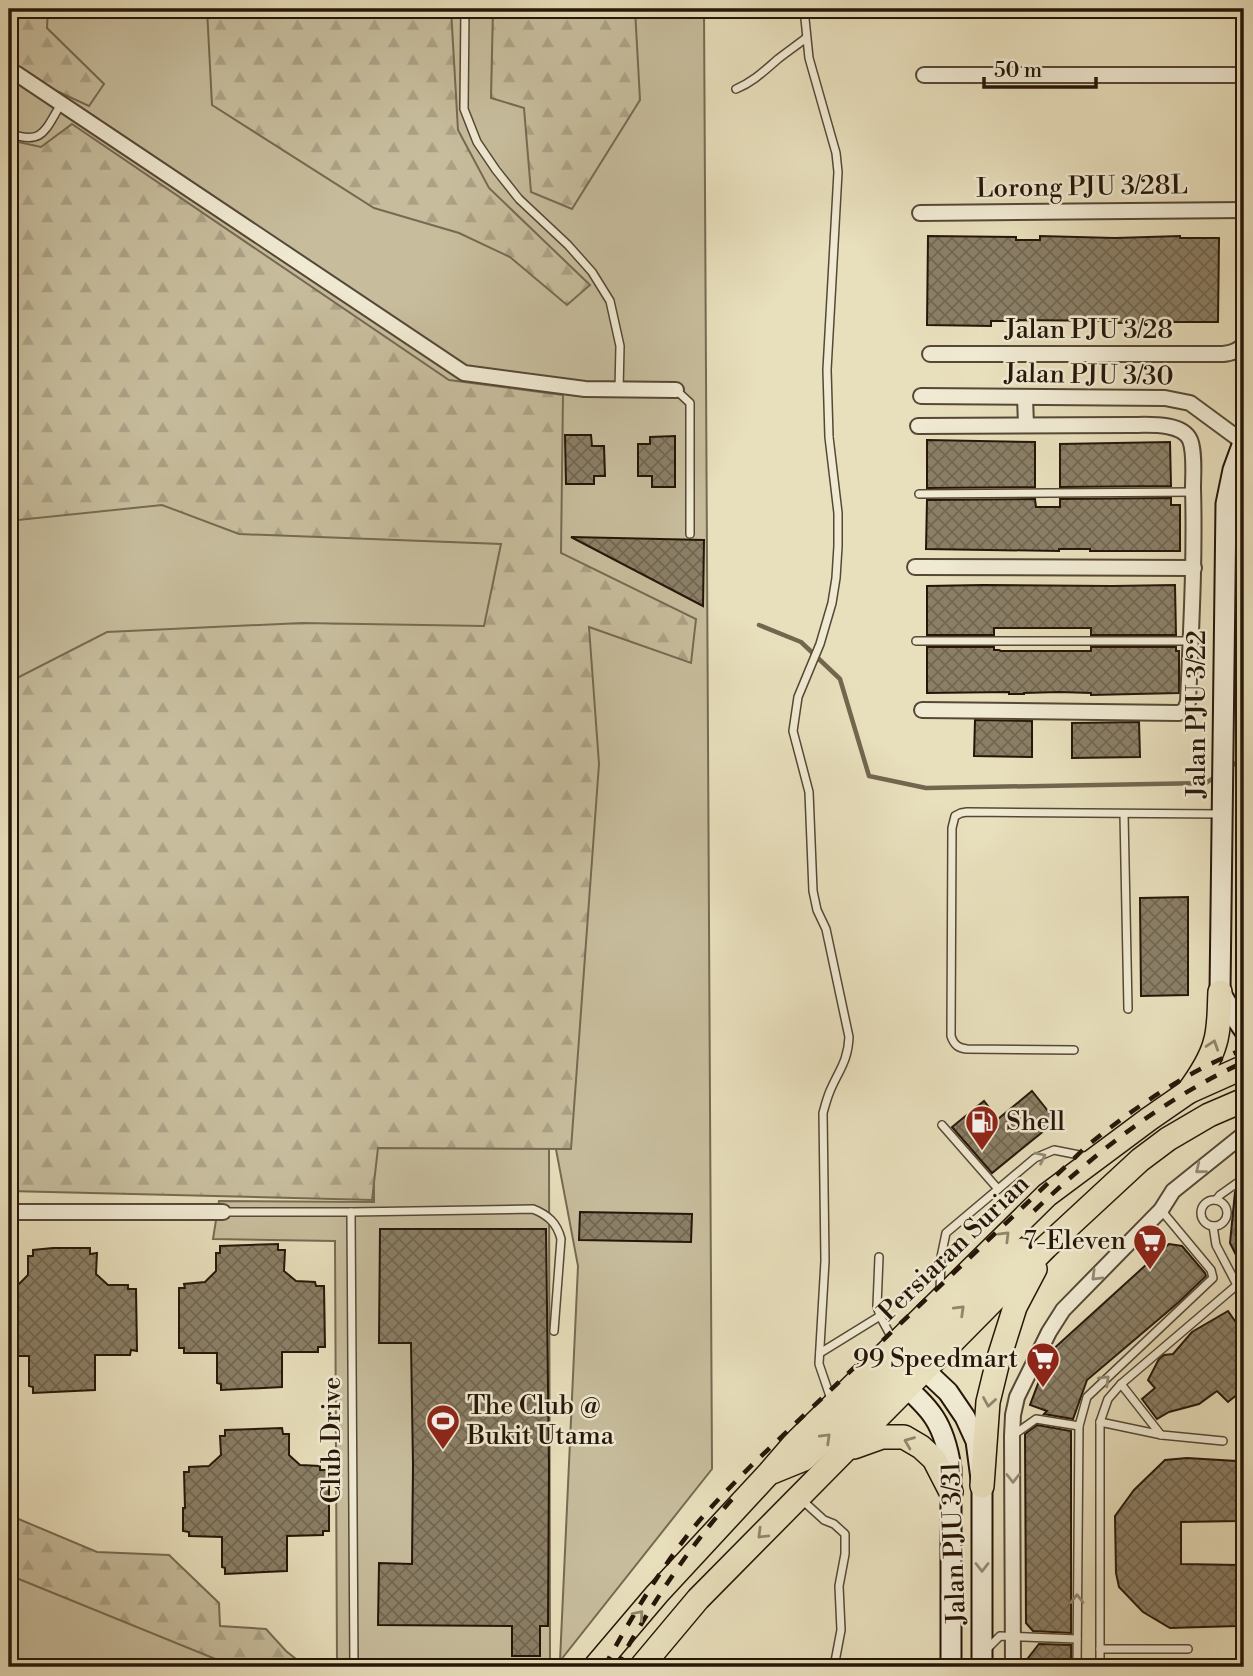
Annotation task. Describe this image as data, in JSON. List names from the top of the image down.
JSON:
{
  "streets": {
    "main road": ["Persiaran Surian"],
    "street": [
      "Lorong PJU 3/28L",
      "Jalan PJU 3/28",
      "Jalan PJU 3/30",
      "Jalan PJU 3/22",
      "Jalan PJU 3/31"
    ],
    "lane": ["Club Drive"]
  },
  "crossings": [
    ["Jalan PJU 3/30", "Jalan PJU 3/22"],
    ["Persiaran Surian", "Jalan PJU 3/31"]
  ],
  "places": {
    "fuel station": ["Shell"],
    "supermarket": ["7-Eleven", "99 Speedmart"],
    "sports": ["The Club @ Bukit Utama"]
  },
  "scale_bar": "50 m"
}
